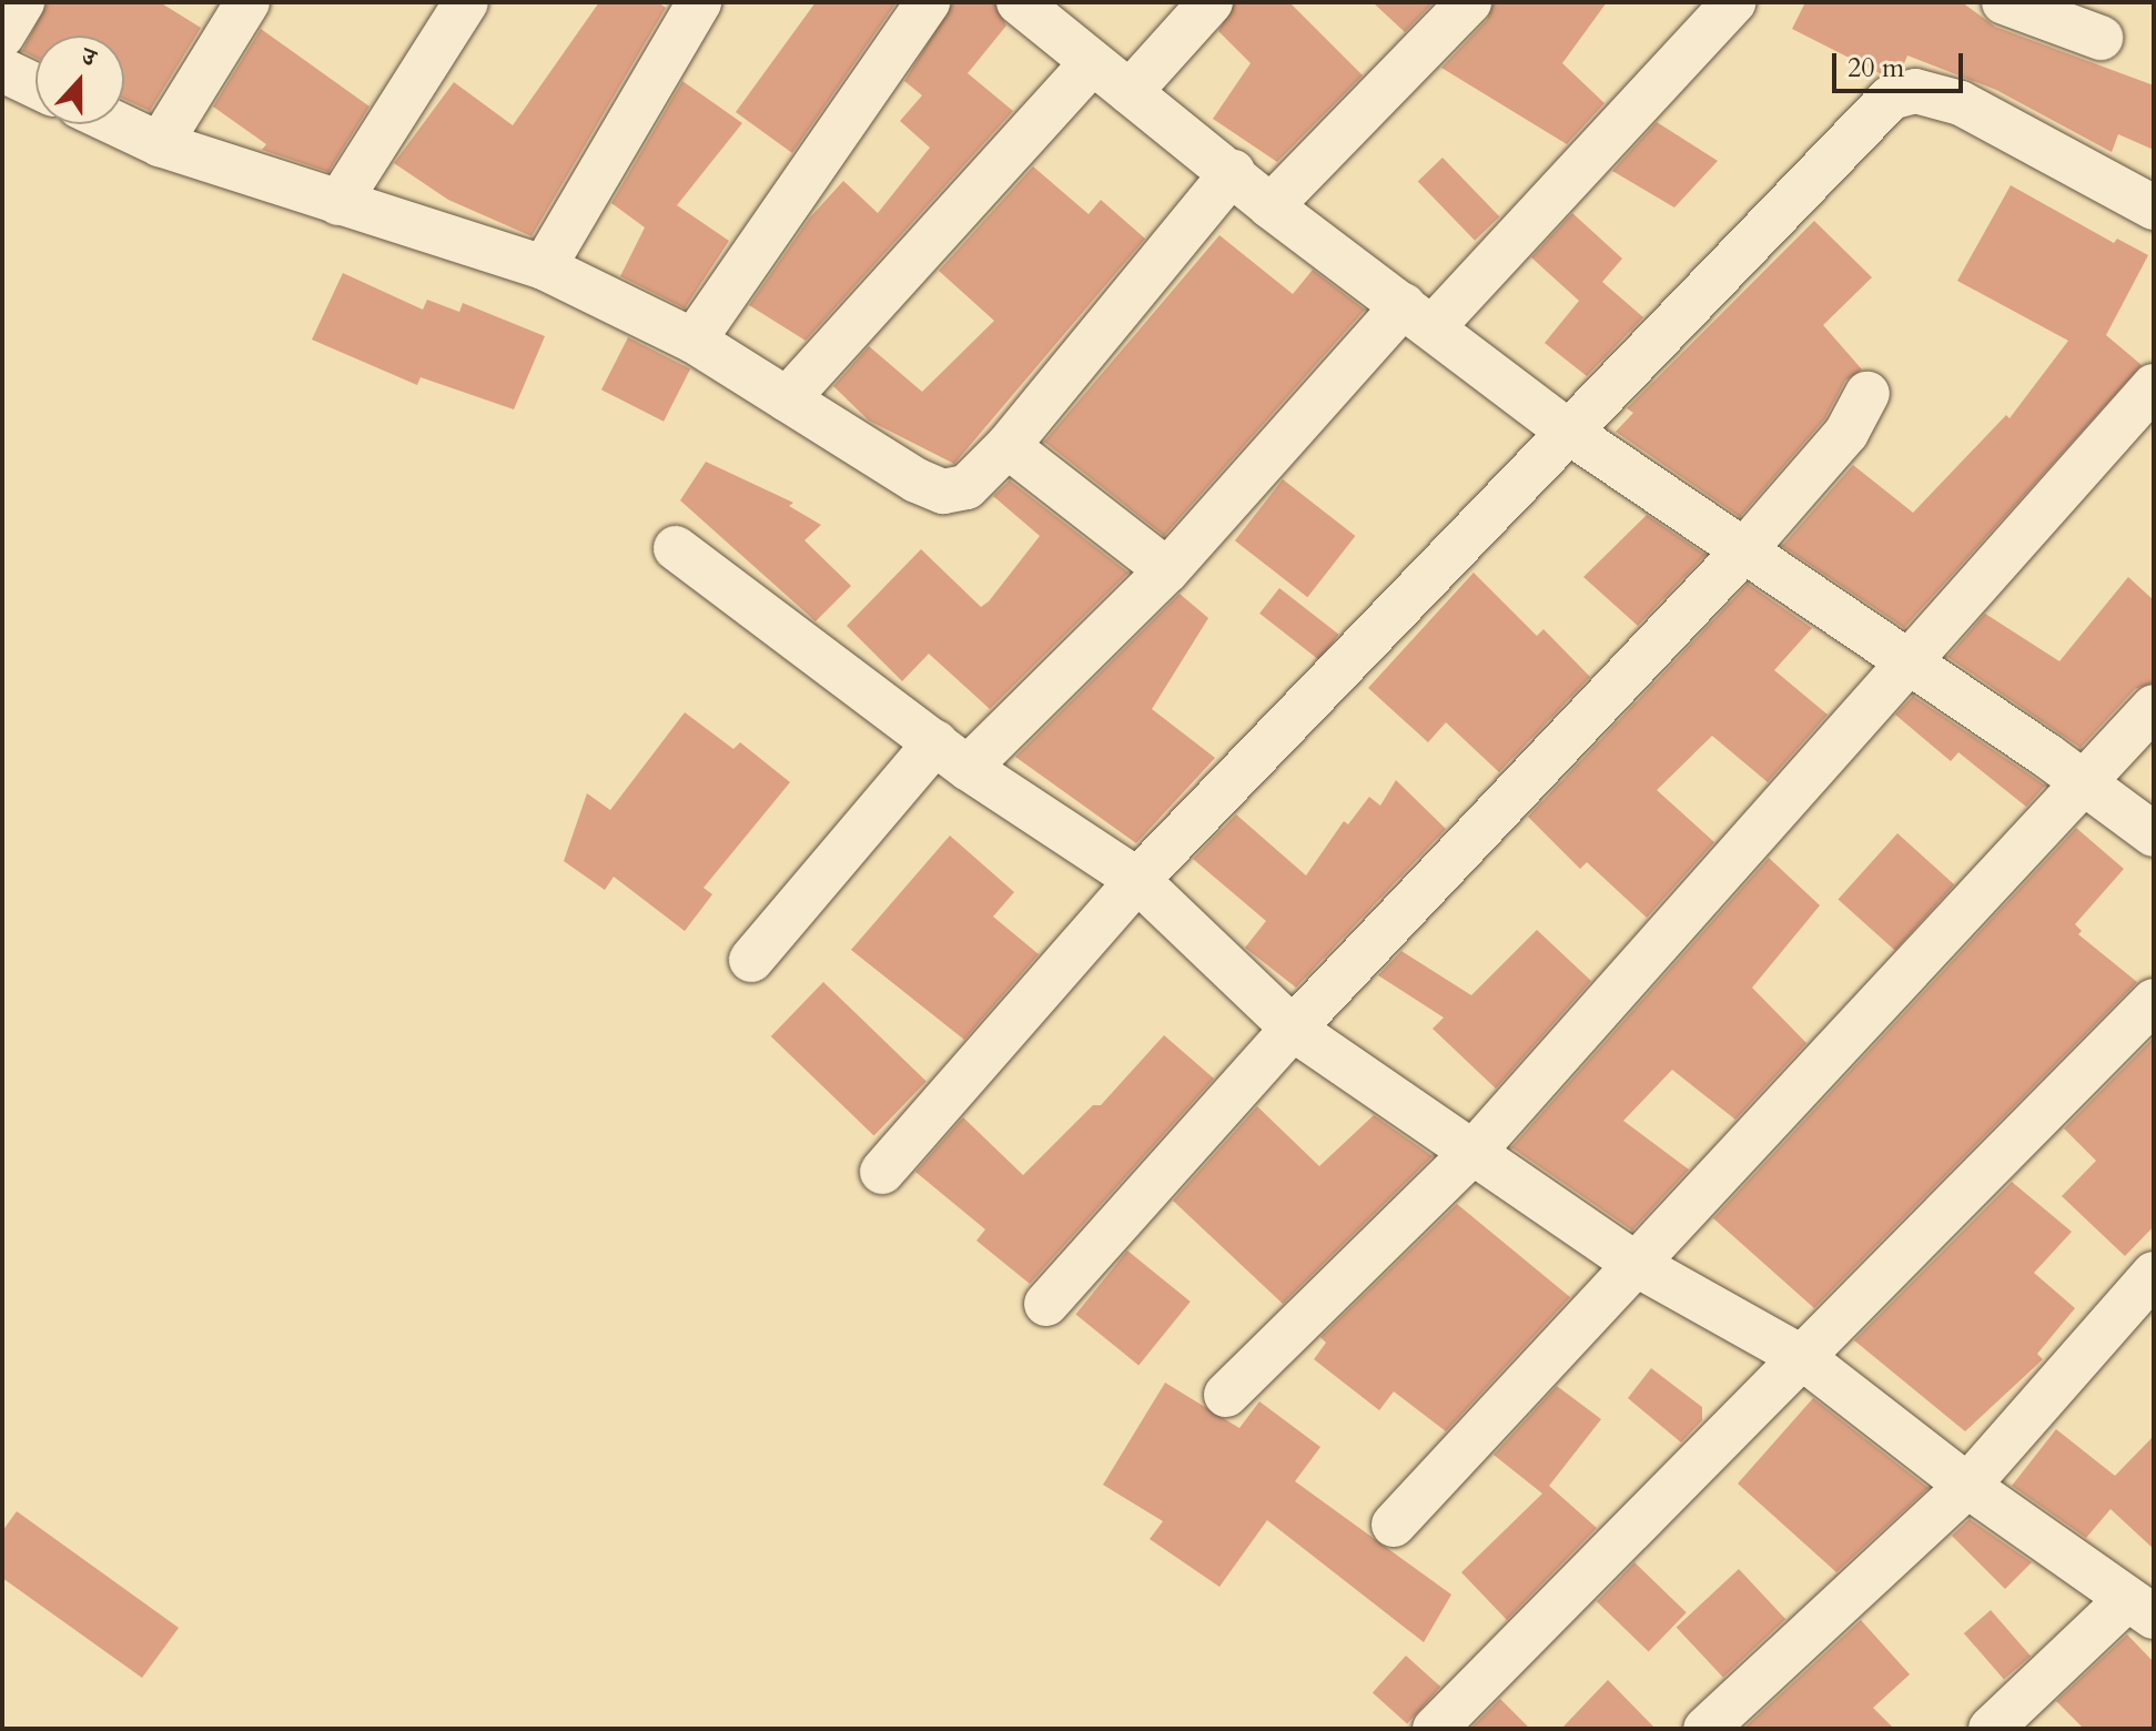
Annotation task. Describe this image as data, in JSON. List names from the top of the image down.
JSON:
{
  "scale_bar": "20 m",
  "north": "top"
}
